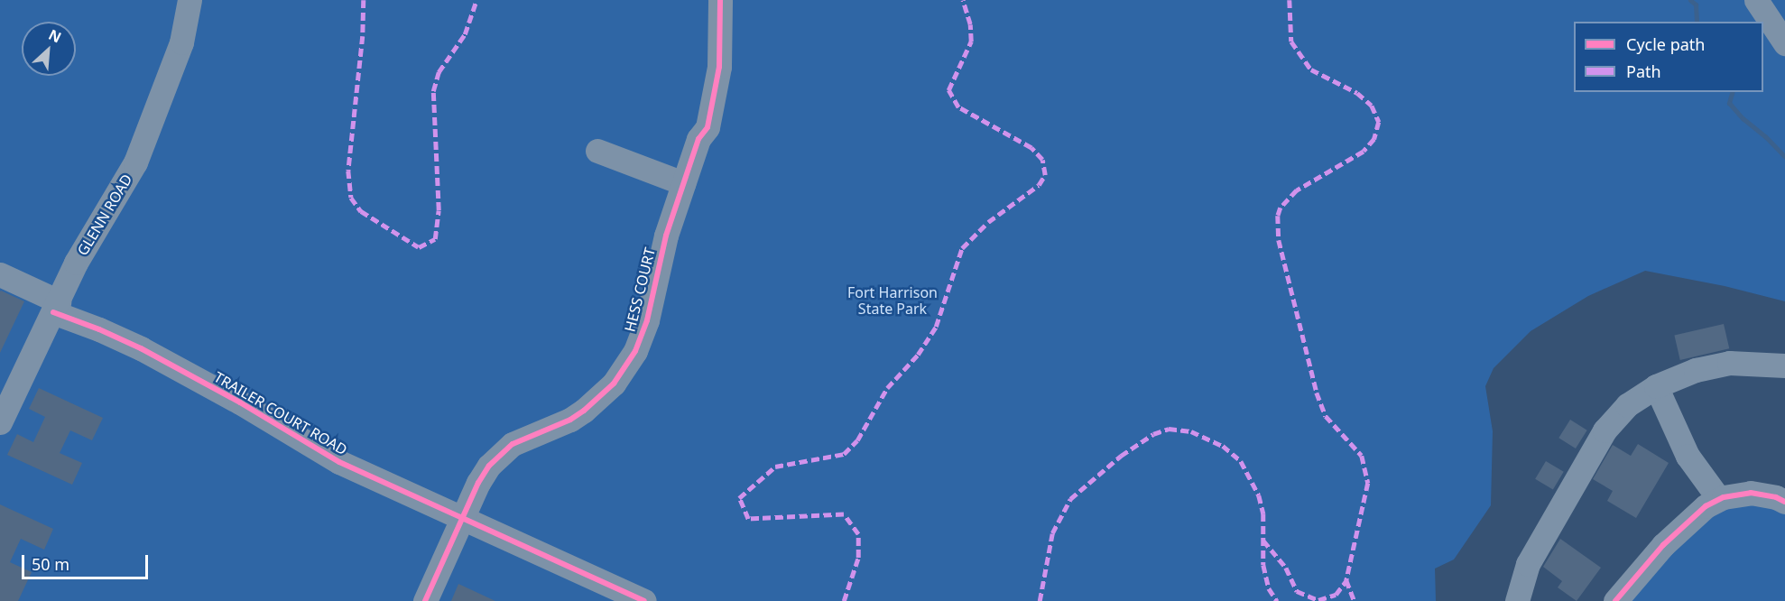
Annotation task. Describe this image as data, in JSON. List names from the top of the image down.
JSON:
{
  "streets": {
    "street": ["GLENN ROAD", "HESS COURT", "TRAILER COURT ROAD"]
  },
  "crossings": [
    ["GLENN ROAD", "TRAILER COURT ROAD"],
    ["HESS COURT", "TRAILER COURT ROAD"]
  ],
  "parks": ["Fort Harrison State Park"],
  "legend": ["Cycle path", "Path"],
  "scale_bar": "50 m",
  "north": "top right"
}
